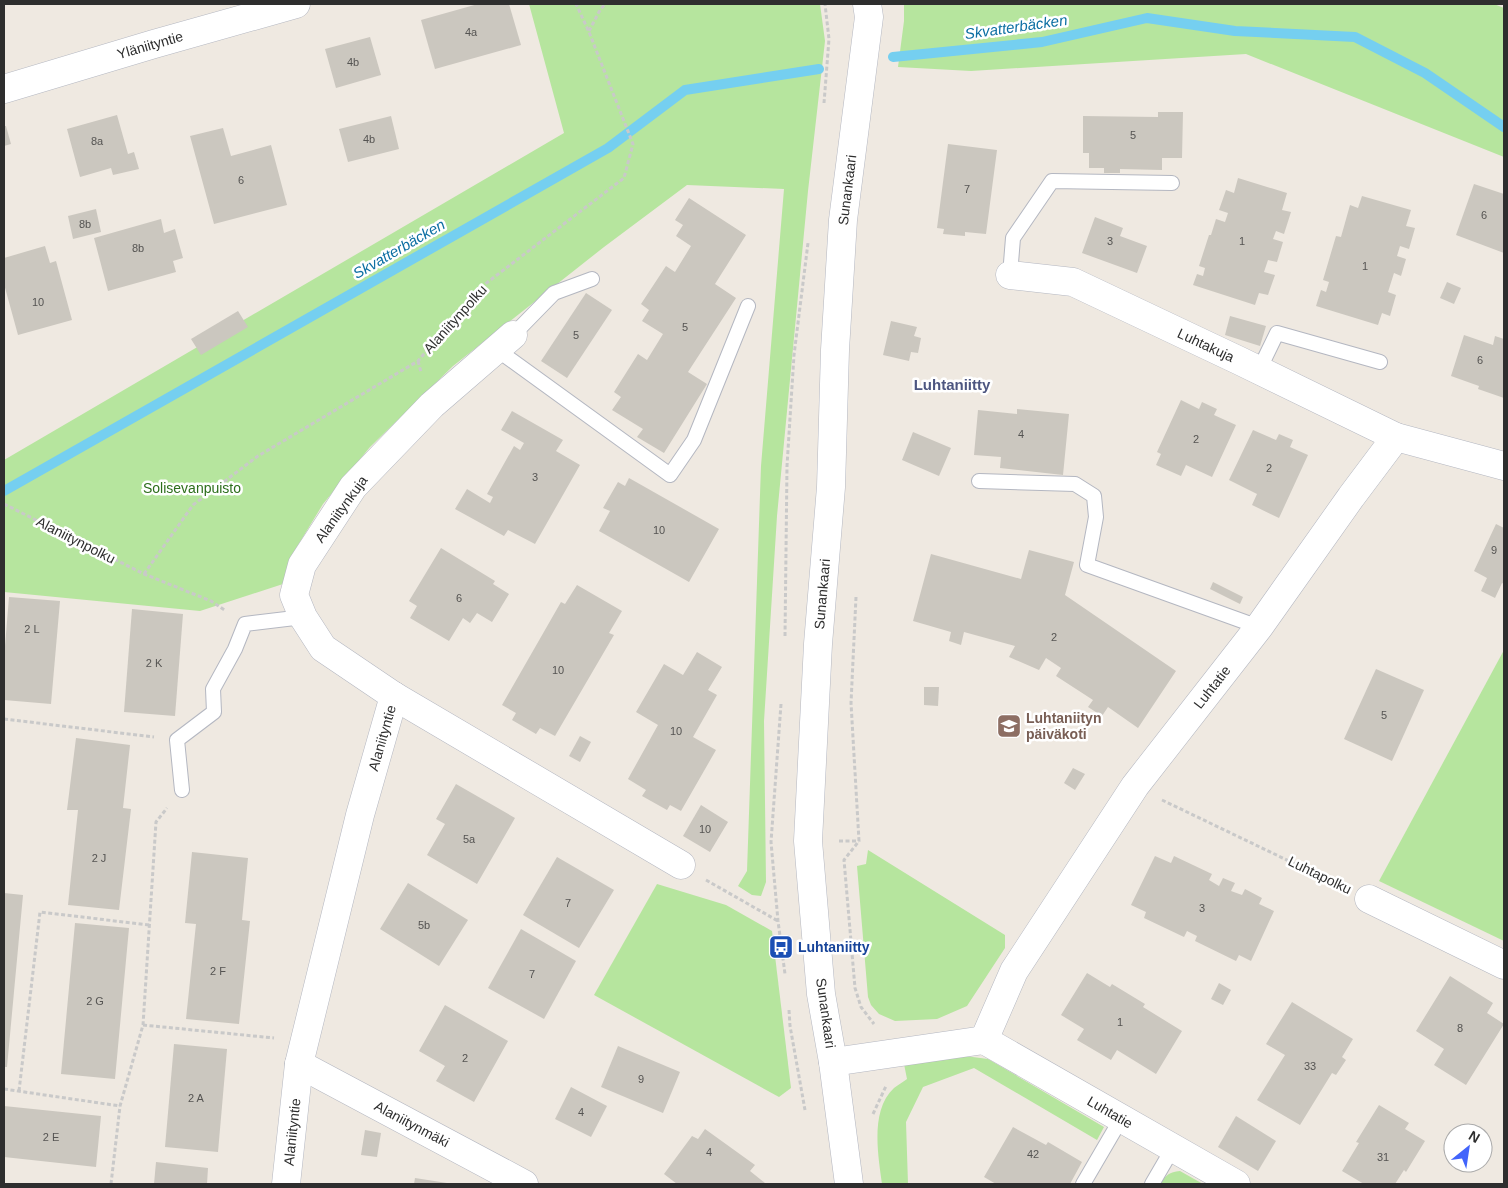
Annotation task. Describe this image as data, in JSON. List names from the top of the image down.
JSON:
{
  "streets": {
    "street": [
      "Yläniityntie",
      "Sunankaari",
      "Luhtakuja",
      "Alaniitynkuja",
      "Luhtatie",
      "Alaniityntie",
      "Luhtapolku",
      "Alaniitynmäki"
    ],
    "path": ["Alaniitynpolku"]
  },
  "crossings": [
    ["Luhtakuja", "Luhtatie"],
    ["Alaniitynkuja", "Alaniityntie"],
    ["Luhtatie", "Luhtapolku"],
    ["Alaniityntie", "Alaniitynmäki"]
  ],
  "districts": ["Luhtaniitty"],
  "water": ["Skvatterbäcken"],
  "parks": ["Solisevanpuisto"],
  "places": {
    "school or university": ["Luhtaniityn päiväkoti"],
    "bus stop": ["Luhtaniitty"]
  },
  "house_numbers": [
    "4a",
    "4b",
    "5",
    "4b",
    "8a",
    "6",
    "7",
    "6",
    "8b",
    "3",
    "1",
    "8b",
    "1",
    "10",
    "5",
    "5",
    "6",
    "4",
    "2",
    "2",
    "3",
    "10",
    "9",
    "6",
    "2 L",
    "2",
    "2 K",
    "10",
    "5",
    "10",
    "10",
    "5a",
    "2 J",
    "7",
    "3",
    "5b",
    "2 F",
    "7",
    "2 G",
    "1",
    "8",
    "2",
    "33",
    "9",
    "2 A",
    "4",
    "2 E",
    "4",
    "42",
    "31"
  ],
  "north": "top right"
}
